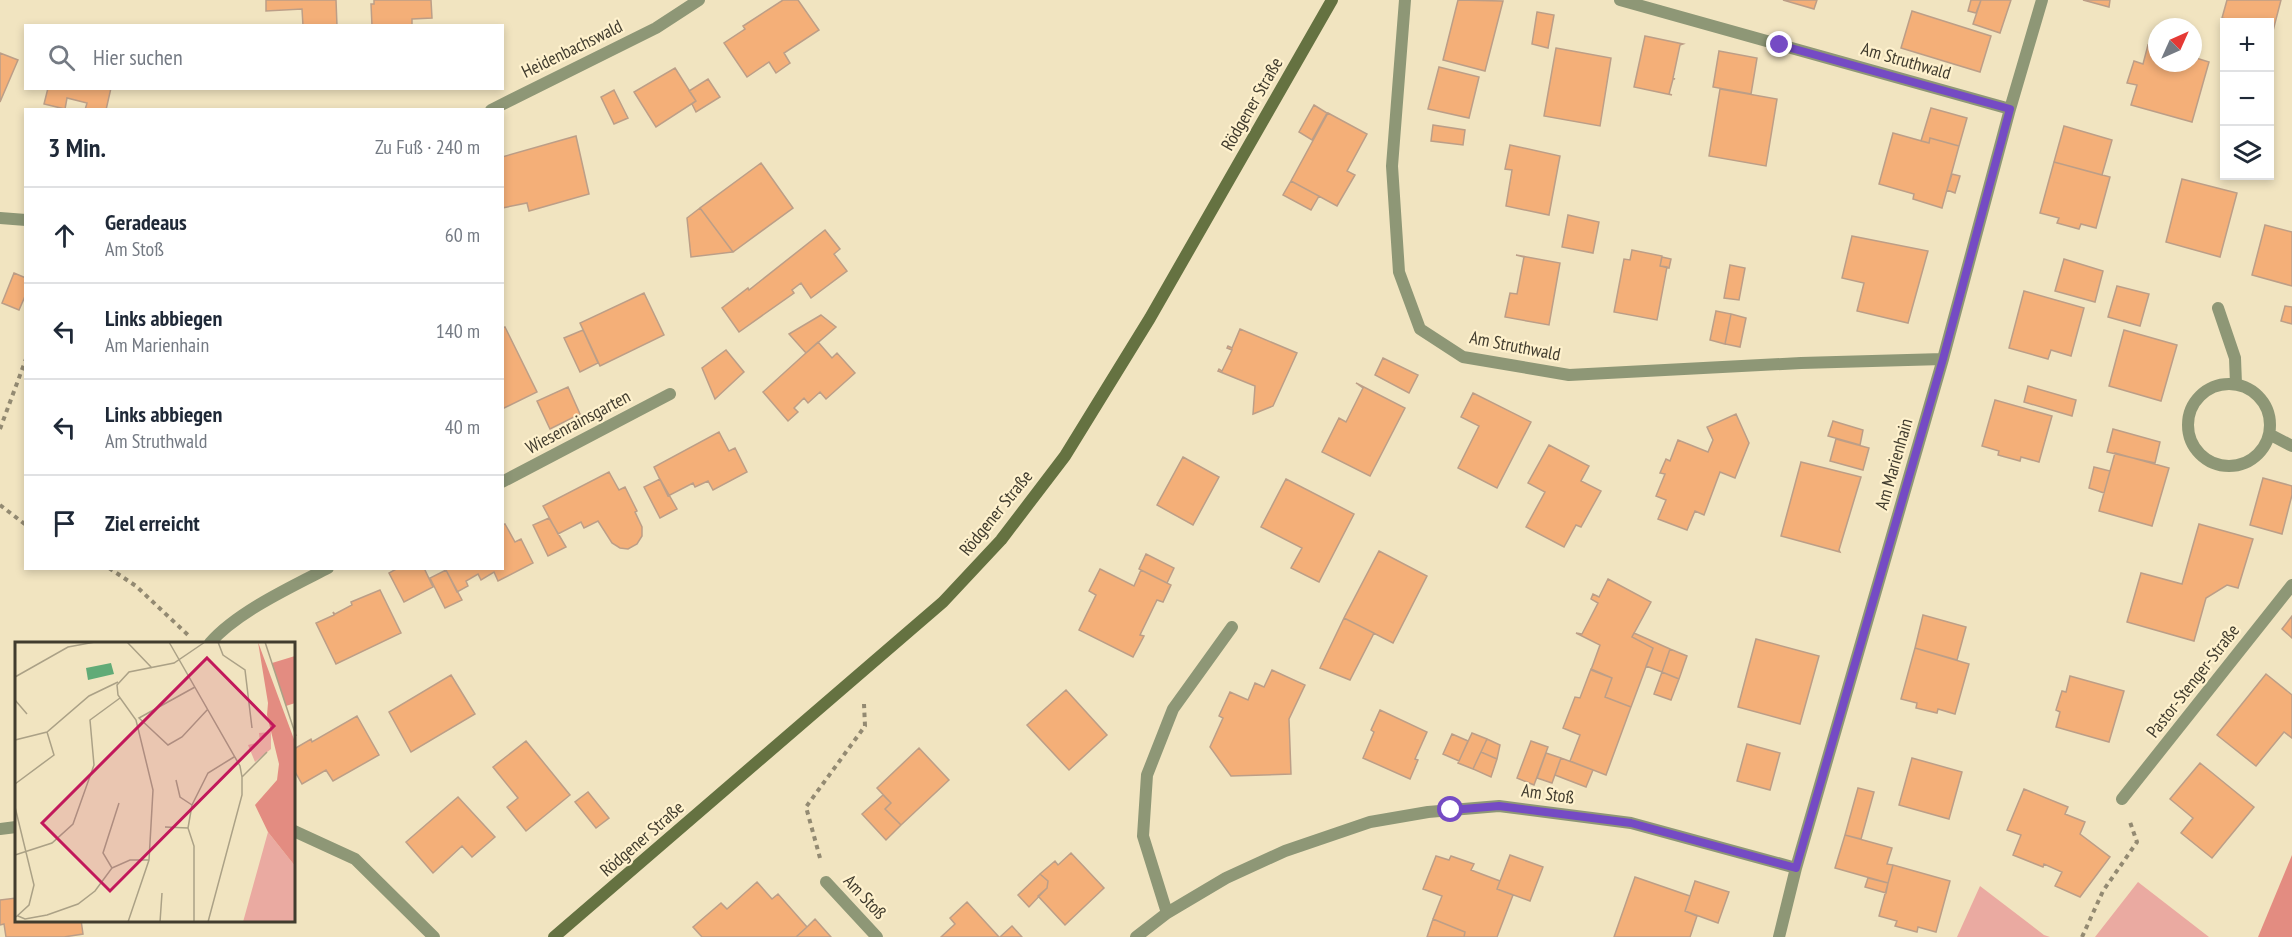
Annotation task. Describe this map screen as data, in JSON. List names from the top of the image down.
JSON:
{
  "streets": {
    "main road": ["Rödgener Straße"],
    "street": [
      "Heidenbachswald",
      "Am Struthwald",
      "Wiesenrainsgarten",
      "Am Marienhain",
      "Pastor-Stenger-Straße",
      "Am Stoß"
    ]
  },
  "crossings": [
    ["Am Struthwald", "Am Marienhain"],
    ["Am Marienhain", "Am Stoß"]
  ],
  "north": "top right",
  "page": {
    "map_buttons": ["+", "−"],
    "search": "Hier suchen",
    "heading": ["3 Min.", "Zu Fuß · 240 m"],
    "list": [
      ["Geradeaus", "Am Stoß", "60 m"],
      ["Links abbiegen", "Am Marienhain", "140 m"],
      ["Links abbiegen", "Am Struthwald", "40 m"],
      "Ziel erreicht"
    ]
  }
}
